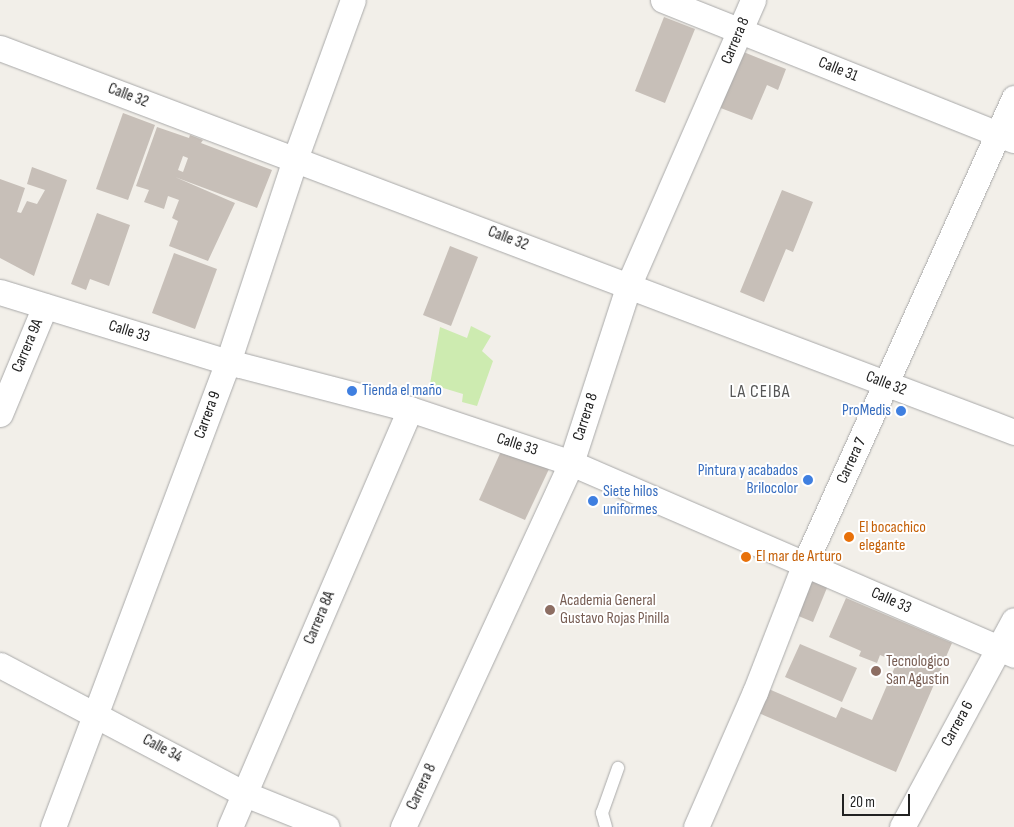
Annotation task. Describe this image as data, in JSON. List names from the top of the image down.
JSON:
{
  "streets": {
    "street": [
      "Carrera 8",
      "Calle 31",
      "Calle 32",
      "Calle 33",
      "Carrera 9A",
      "Carrera 9",
      "Carrera 7",
      "Carrera 8A",
      "Carrera 6",
      "Calle 34"
    ]
  },
  "crossings": [
    ["Carrera 8", "Calle 31"],
    ["Carrera 8", "Calle 32"],
    ["Carrera 8", "Calle 33"],
    ["Calle 31", "Carrera 7"],
    ["Calle 32", "Carrera 9"],
    ["Calle 32", "Carrera 7"],
    ["Calle 33", "Carrera 9A"],
    ["Calle 33", "Carrera 9"],
    ["Calle 33", "Carrera 7"],
    ["Calle 33", "Carrera 8A"],
    ["Calle 33", "Carrera 6"],
    ["Carrera 9", "Calle 34"],
    ["Carrera 8A", "Calle 34"]
  ],
  "districts": ["LA CEIBA"],
  "places": [
    "Tienda el maño",
    "ProMedis",
    "Pintura y acabados Brilocolor",
    "Siete hilos uniformes",
    "El bocachico elegante",
    "El mar de Arturo",
    "Academia General Gustavo Rojas Pinilla",
    "Tecnologico San Agustin"
  ],
  "scale_bar": "20 m"
}
